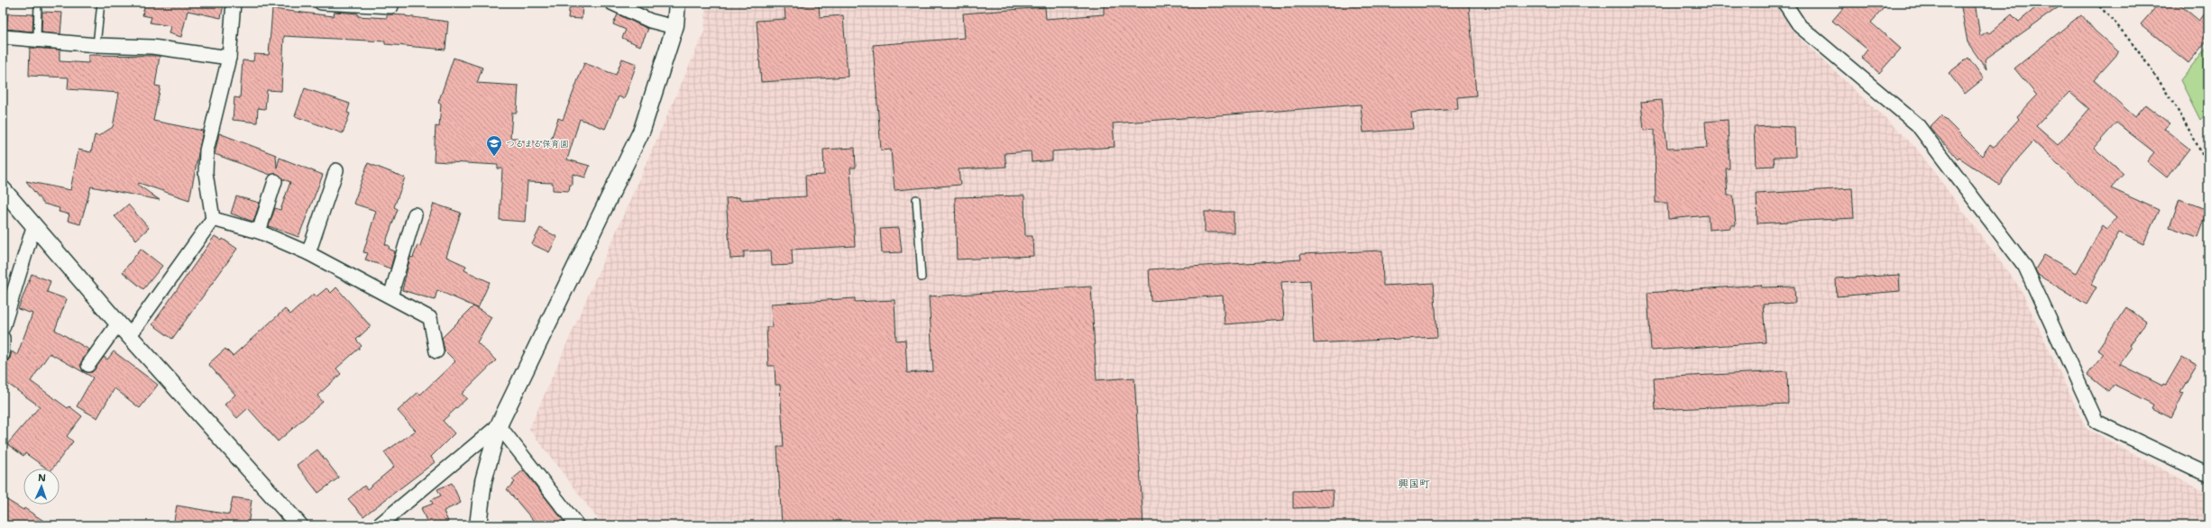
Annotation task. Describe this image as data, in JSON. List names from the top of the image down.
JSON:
{
  "districts": ["興国町"],
  "places": {
    "school or university": ["つるまる保育園"]
  },
  "north": "top"
}
